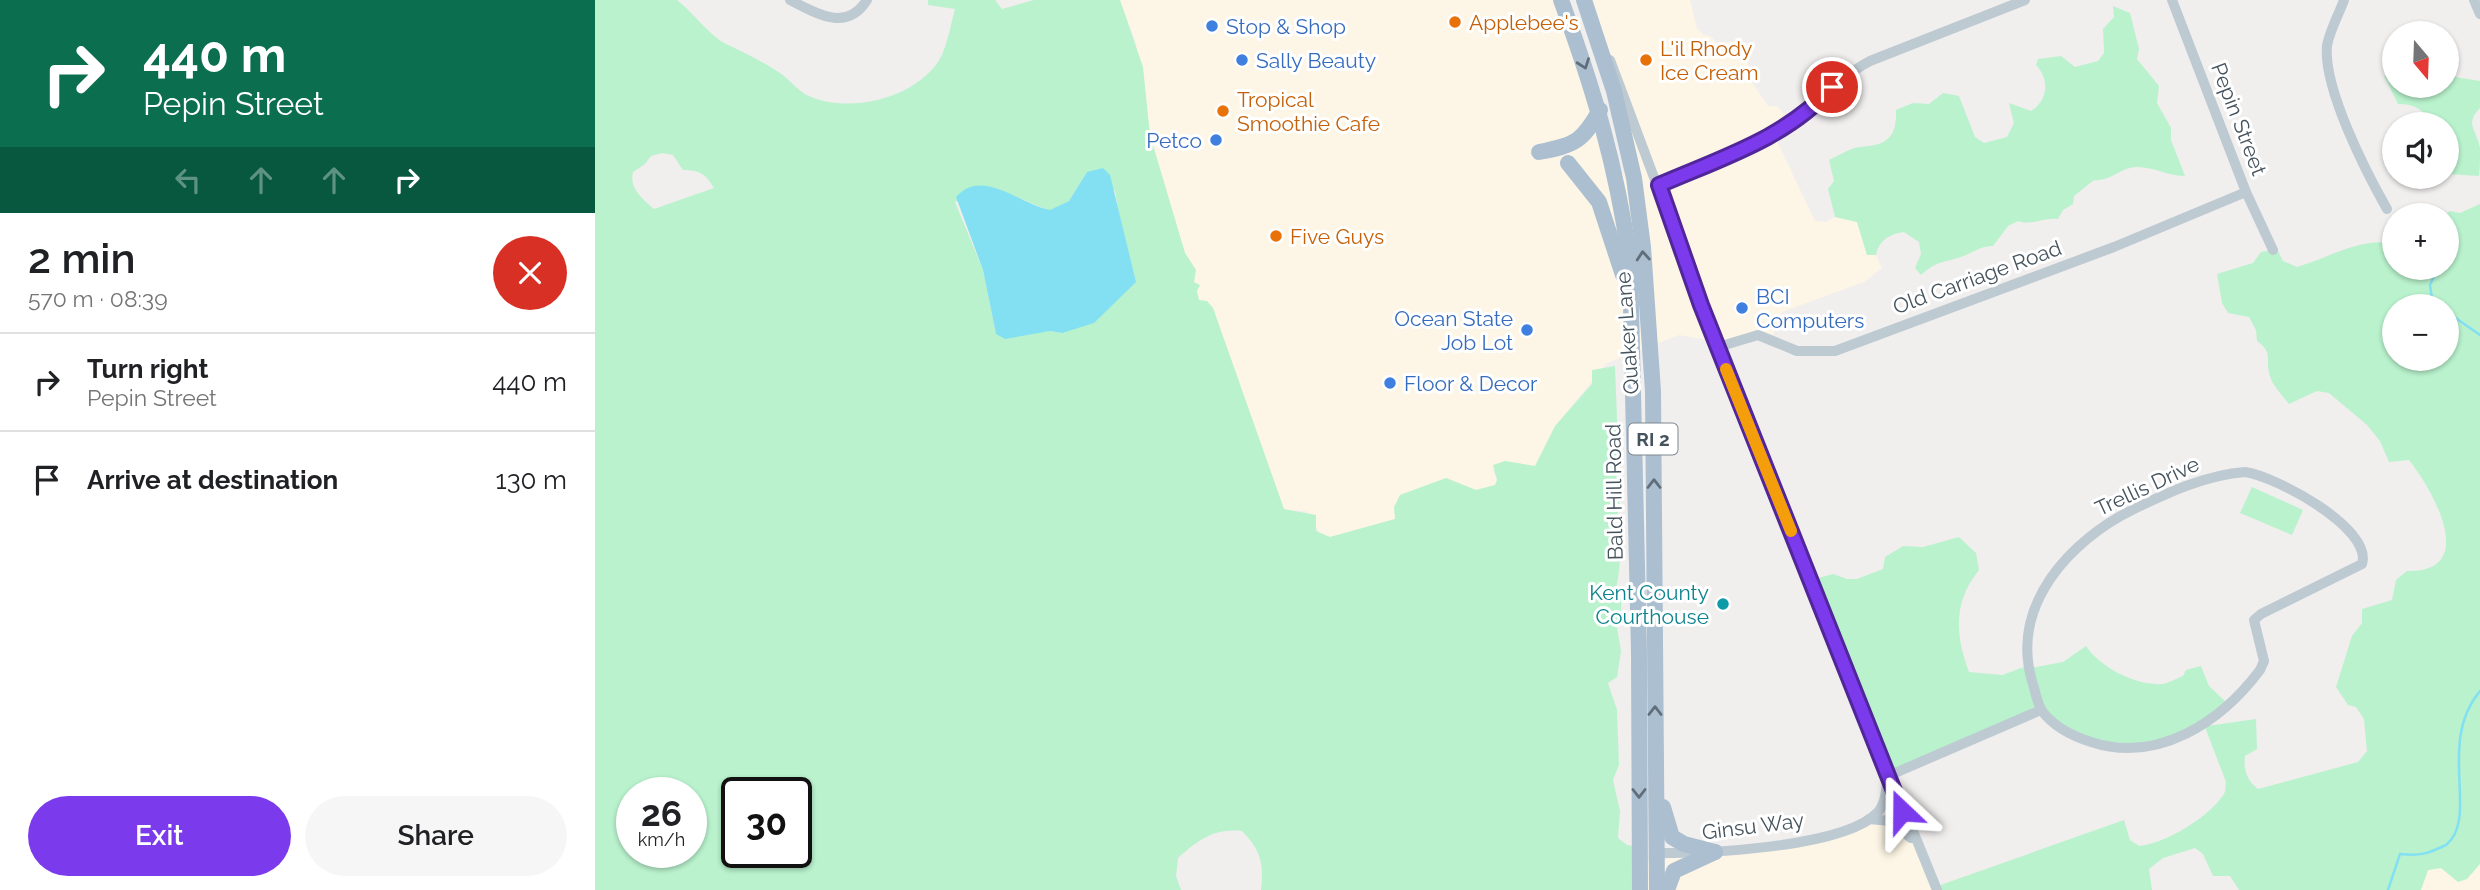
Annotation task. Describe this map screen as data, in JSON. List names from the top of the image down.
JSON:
{
  "streets": {
    "main road": ["Quaker Lane", "RI 2", "Bald Hill Road"],
    "street": [
      "Pepin Street",
      "Old Carriage Road",
      "Trellis Drive",
      "Ginsu Way"
    ]
  },
  "crossings": [
    ["Pepin Street", "Old Carriage Road"],
    ["Old Carriage Road", "Quaker Lane"],
    ["Quaker Lane", "Ginsu Way"],
    ["RI 2", "Bald Hill Road"],
    ["Bald Hill Road", "Ginsu Way"]
  ],
  "one_way": ["Bald Hill Road"],
  "places": [
    "Applebee's",
    "Stop & Shop",
    "Sally Beauty",
    "L'il Rhody Ice Cream",
    "Tropical Smoothie Cafe",
    "Petco",
    "Five Guys",
    "BCI Computers",
    "Ocean State Job Lot",
    "Floor & Decor",
    "Kent County Courthouse"
  ],
  "north": "bottom",
  "page": {
    "turn": ["440 m", "Pepin Street"],
    "map_buttons": ["+", "−"],
    "heading": ["2 min", "570 m · 08:39"],
    "list": [
      {
        "name": "Turn right",
        "note": "Pepin Street",
        "value": "440 m"
      },
      {
        "name": "Arrive at destination",
        "value": "130 m"
      }
    ],
    "speed": "26 km/h",
    "limit": "30",
    "buttons": ["Exit", "Share"]
  }
}
